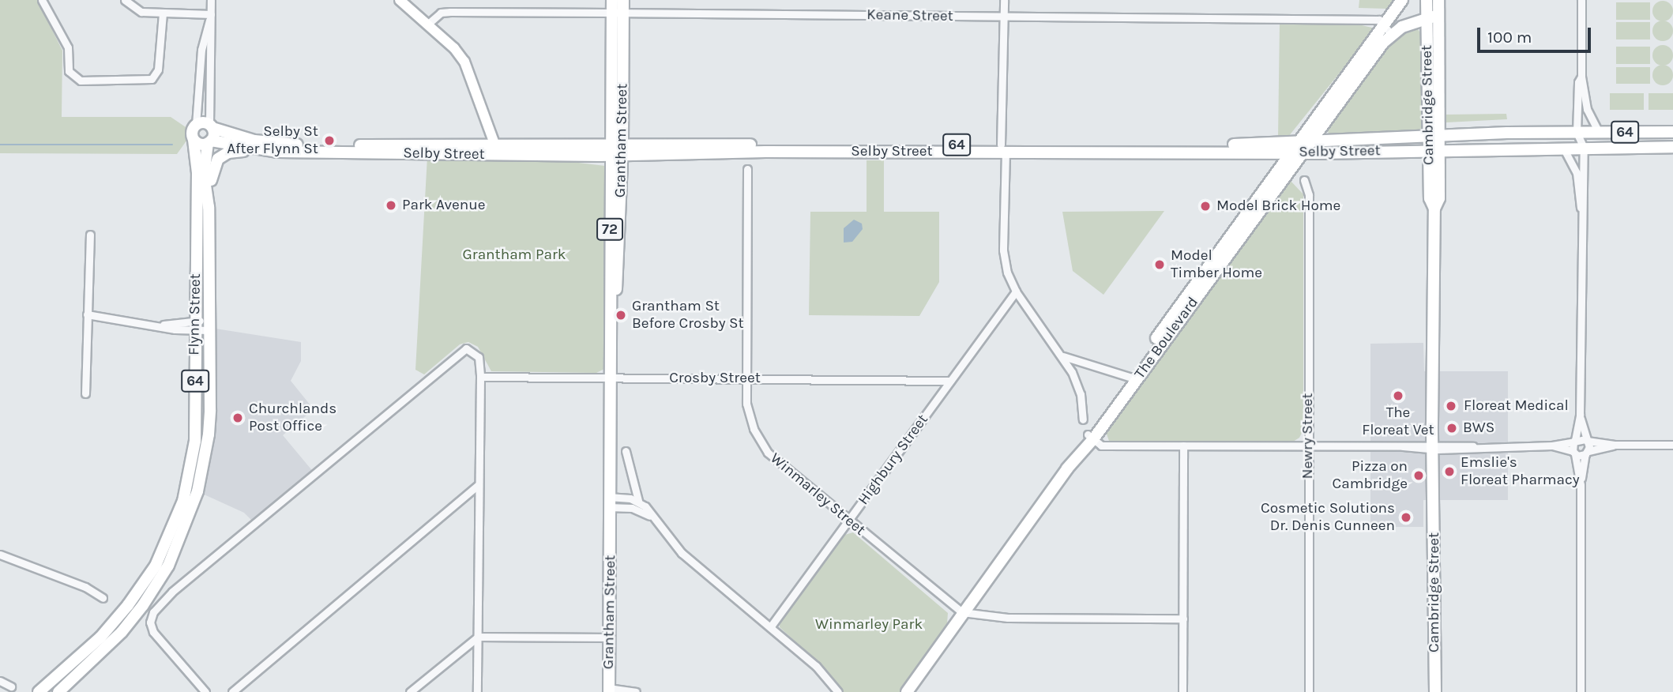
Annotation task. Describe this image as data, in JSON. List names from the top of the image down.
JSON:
{
  "streets": {
    "main road": [
      "Cambridge Street",
      "64",
      "Grantham Street",
      "Selby Street",
      "72",
      "Flynn Street",
      "The Boulevard"
    ],
    "street": [
      "Keane Street",
      "Crosby Street",
      "Newry Street",
      "Highbury Street",
      "Winmarley Street"
    ]
  },
  "crossings": [
    ["Keane Street", "Grantham Street"],
    ["Keane Street", "The Boulevard"],
    ["Cambridge Street", "Selby Street"],
    ["Cambridge Street", "The Boulevard"],
    ["64", "Selby Street"],
    ["64", "Flynn Street"],
    ["Grantham Street", "Selby Street"],
    ["Grantham Street", "Crosby Street"],
    ["Selby Street", "Flynn Street"],
    ["Selby Street", "The Boulevard"],
    ["The Boulevard", "Winmarley Street"],
    ["Crosby Street", "Highbury Street"],
    ["Crosby Street", "Winmarley Street"],
    ["Highbury Street", "Winmarley Street"]
  ],
  "parks": ["Grantham Park", "Winmarley Park"],
  "places": [
    "Selby St After Flynn St",
    "Park Avenue",
    "Model Brick Home",
    "Model Timber Home",
    "Grantham St Before Crosby St",
    "The Floreat Vet",
    "Floreat Medical",
    "Churchlands Post Office",
    "BWS",
    "Emslie's Floreat Pharmacy",
    "Pizza on Cambridge",
    "Cosmetic Solutions Dr. Denis Cunneen"
  ],
  "scale_bar": "100 m"
}
